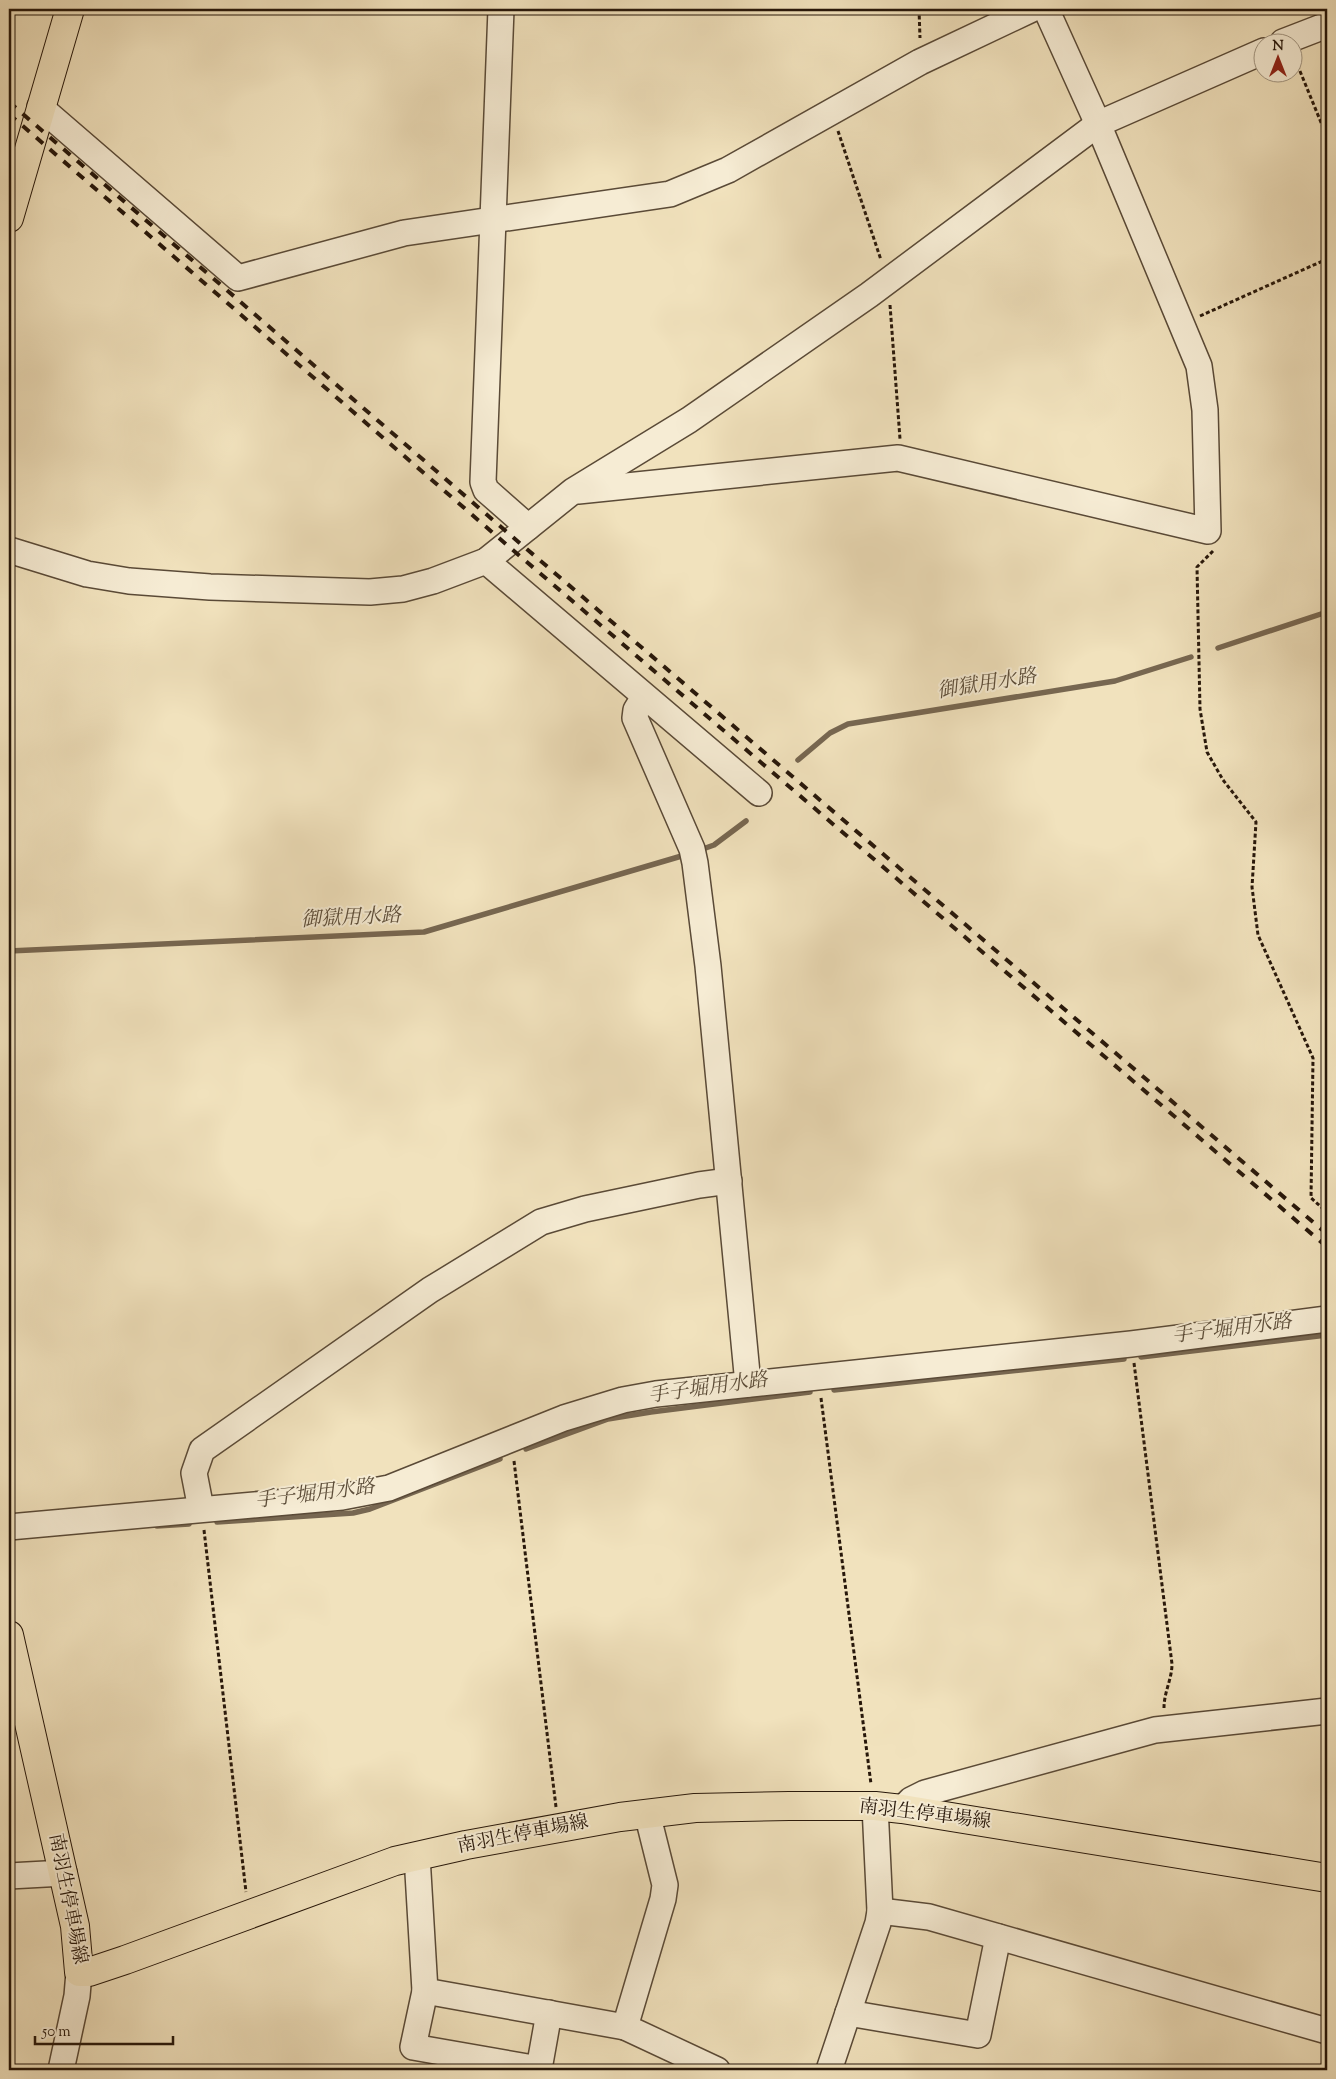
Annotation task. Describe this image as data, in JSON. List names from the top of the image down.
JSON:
{
  "streets": {
    "main road": ["南羽生停車場線"]
  },
  "water": ["御獄用水路", "手子堀用水路"],
  "scale_bar": "50 m",
  "north": "top"
}
